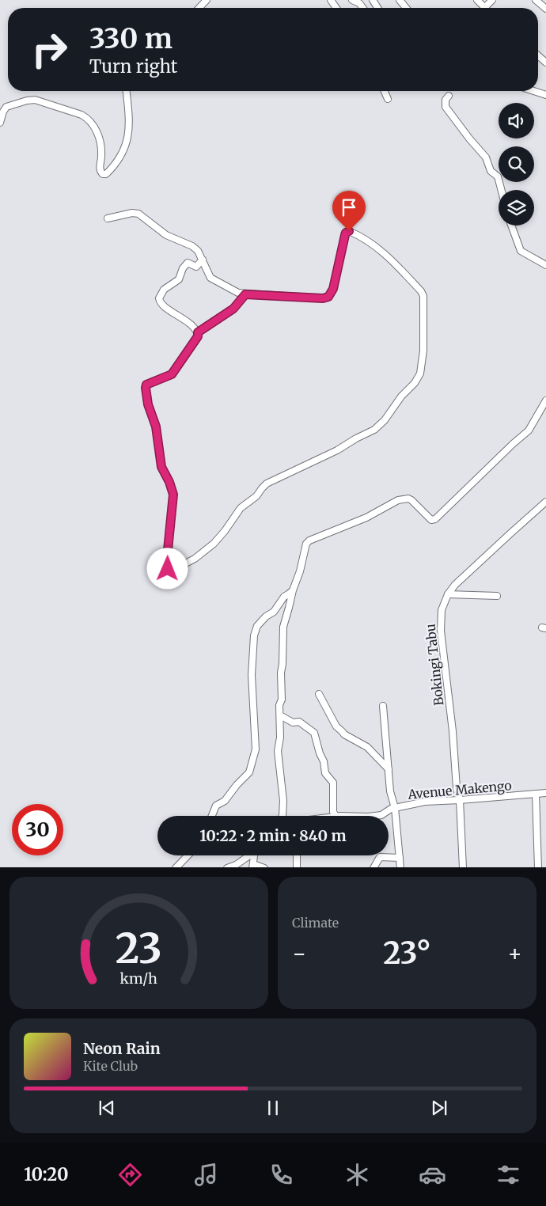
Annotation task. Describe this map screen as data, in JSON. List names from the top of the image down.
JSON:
{
  "streets": {
    "street": ["Bokingi Tabu", "Avenue Makengo"]
  },
  "crossings": [
    ["Bokingi Tabu", "Avenue Makengo"]
  ],
  "page": {
    "turn": ["330 m", "Turn right"],
    "limit": "30",
    "trip": "10:22 · 2 min · 840 m",
    "tile": "Climate",
    "heat": ["−", "23°", "+"],
    "song": ["Neon Rain", "Kite Club"],
    "tabs": "10:20",
    "gauge": ["23", "km/h"]
  }
}
